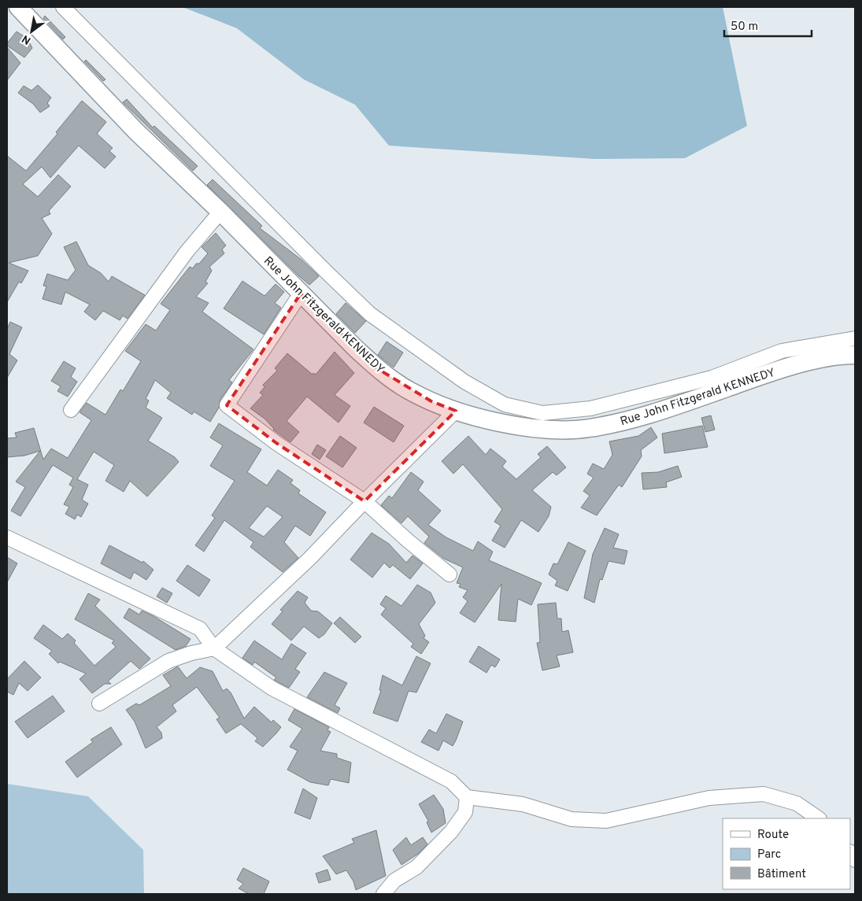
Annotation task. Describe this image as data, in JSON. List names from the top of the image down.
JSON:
{
  "streets": {
    "street": ["Rue John Fitzgerald KENNEDY"]
  },
  "legend": ["Route", "Parc", "Bâtiment"],
  "scale_bar": "50 m",
  "north": "bottom left"
}
